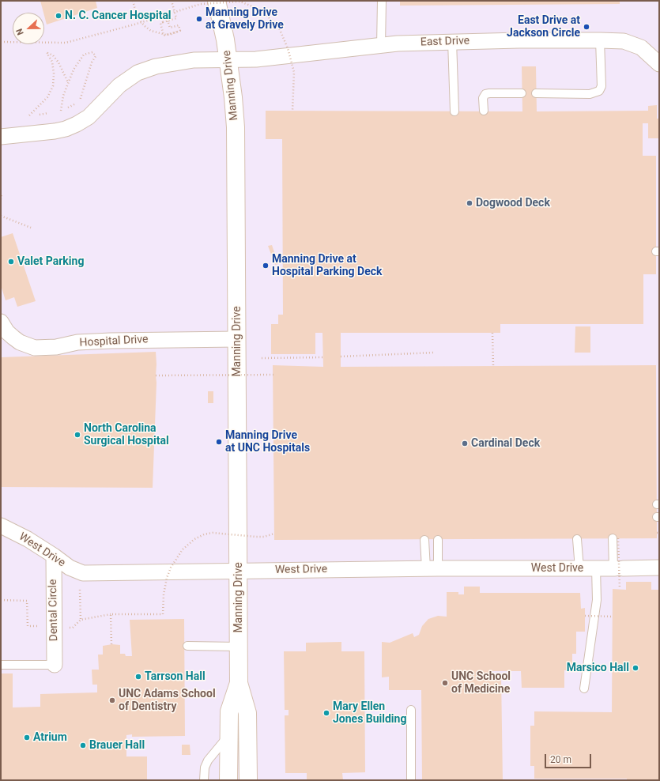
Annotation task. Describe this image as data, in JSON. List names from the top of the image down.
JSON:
{
  "streets": {
    "street": [
      "East Drive",
      "Manning Drive",
      "Hospital Drive",
      "West Drive",
      "Dental Circle"
    ]
  },
  "crossings": [
    ["East Drive", "Manning Drive"],
    ["Manning Drive", "Hospital Drive"],
    ["Manning Drive", "West Drive"],
    ["West Drive", "Dental Circle"]
  ],
  "places": [
    "N. C. Cancer Hospital",
    "Manning Drive at Gravely Drive",
    "East Drive at Jackson Circle",
    "Dogwood Deck",
    "Valet Parking",
    "Manning Drive at Hospital Parking Deck",
    "North Carolina Surgical Hospital",
    "Manning Drive at UNC Hospitals",
    "Cardinal Deck",
    "Marsico Hall",
    "Tarrson Hall",
    "UNC School of Medicine",
    "UNC Adams School of Dentistry",
    "Mary Ellen Jones Building",
    "Atrium",
    "Brauer Hall"
  ],
  "scale_bar": "20 m",
  "north": "left"
}
